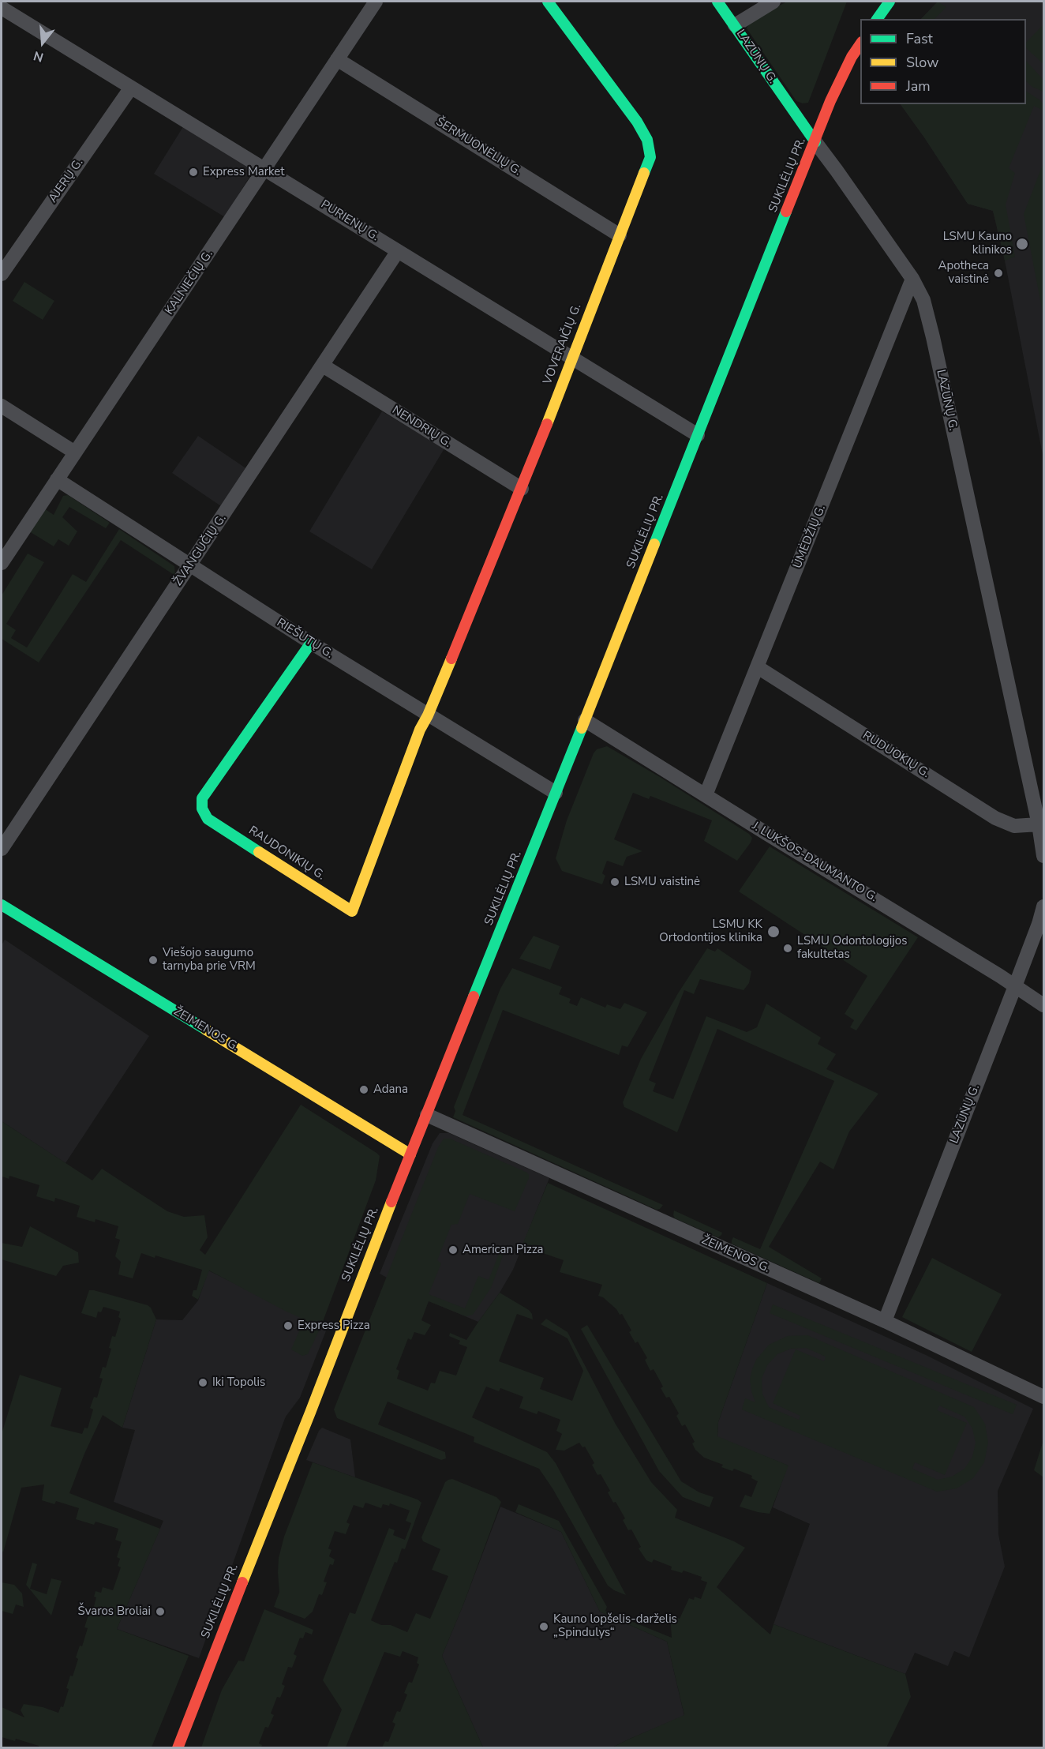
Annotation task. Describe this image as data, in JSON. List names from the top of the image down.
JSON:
{
  "streets": {
    "main road": [
      "LAZŪNŲ G.",
      "SUKILĖLIŲ PR.",
      "VOVERAIČIŲ G.",
      "RAUDONIKIŲ G.",
      "ŽEIMENOS G."
    ],
    "street": [
      "ŠERMUONĖLIŲ G.",
      "AJERŲ G.",
      "PURIENŲ G.",
      "KALNIEČIŲ G.",
      "NENDRIŲ G.",
      "ŪMĖDŽIŲ G.",
      "ŽVANGUČIŲ G.",
      "RIEŠUTŲ G.",
      "RUDUOKIŲ G.",
      "J. LUKŠOS-DAUMANTO G."
    ]
  },
  "crossings": [
    ["LAZŪNŲ G.", "SUKILĖLIŲ PR."],
    ["LAZŪNŲ G.", "ŪMĖDŽIŲ G."],
    ["LAZŪNŲ G.", "RUDUOKIŲ G."],
    ["LAZŪNŲ G.", "J. LUKŠOS-DAUMANTO G."],
    ["LAZŪNŲ G.", "ŽEIMENOS G."],
    ["ŠERMUONĖLIŲ G.", "KALNIEČIŲ G."],
    ["ŠERMUONĖLIŲ G.", "VOVERAIČIŲ G."],
    ["SUKILĖLIŲ PR.", "PURIENŲ G."],
    ["SUKILĖLIŲ PR.", "RIEŠUTŲ G."],
    ["SUKILĖLIŲ PR.", "J. LUKŠOS-DAUMANTO G."],
    ["SUKILĖLIŲ PR.", "ŽEIMENOS G."],
    ["AJERŲ G.", "PURIENŲ G."],
    ["PURIENŲ G.", "KALNIEČIŲ G."],
    ["PURIENŲ G.", "VOVERAIČIŲ G."],
    ["PURIENŲ G.", "ŽVANGUČIŲ G."],
    ["KALNIEČIŲ G.", "RIEŠUTŲ G."],
    ["VOVERAIČIŲ G.", "NENDRIŲ G."],
    ["VOVERAIČIŲ G.", "RIEŠUTŲ G."],
    ["VOVERAIČIŲ G.", "RAUDONIKIŲ G."],
    ["NENDRIŲ G.", "ŽVANGUČIŲ G."],
    ["ŪMĖDŽIŲ G.", "RUDUOKIŲ G."],
    ["ŪMĖDŽIŲ G.", "J. LUKŠOS-DAUMANTO G."],
    ["ŽVANGUČIŲ G.", "RIEŠUTŲ G."],
    ["RIEŠUTŲ G.", "RAUDONIKIŲ G."]
  ],
  "places": [
    "Express Market",
    "LSMU Kauno klinikos",
    "Apotheca vaistinė",
    "LSMU vaistinė",
    "LSMU KK Ortodontijos klinika",
    "LSMU Odontologijos fakultetas",
    "Viešojo saugumo tarnyba prie VRM",
    "Adana",
    "American Pizza",
    "Express Pizza",
    "Iki Topolis",
    "Švaros Broliai",
    "Kauno lopšelis-darželis „Spindulys“"
  ],
  "legend": ["Fast", "Slow", "Jam"],
  "north": "bottom"
}
